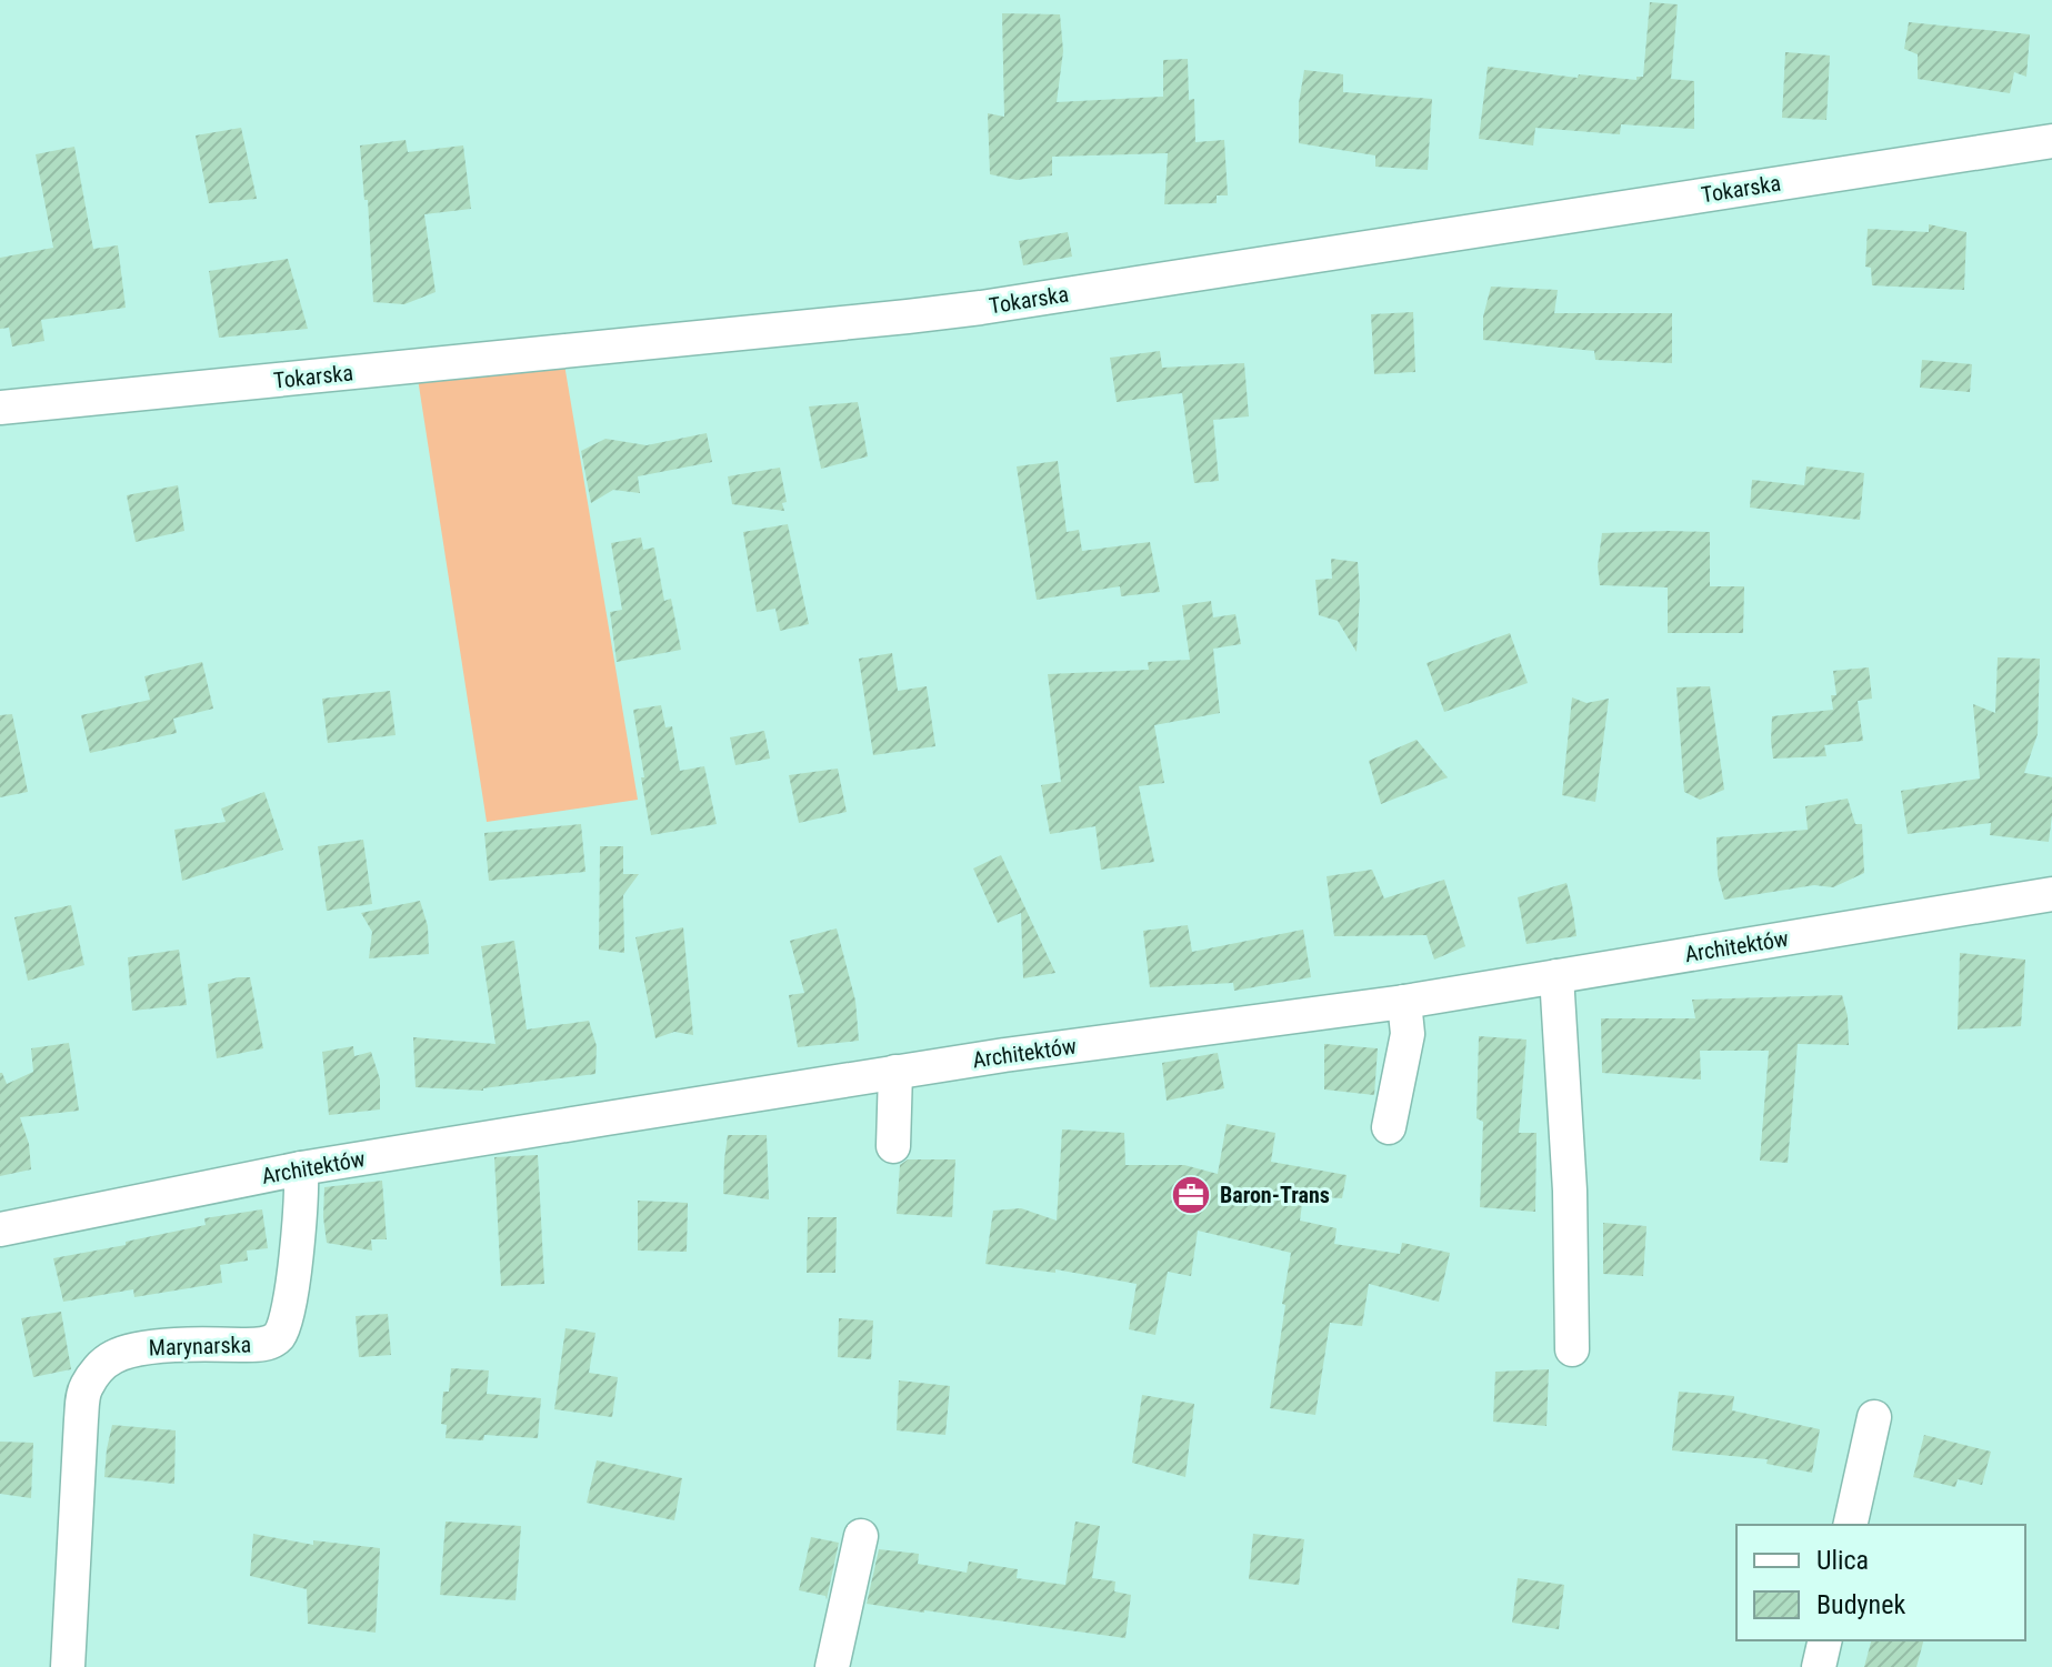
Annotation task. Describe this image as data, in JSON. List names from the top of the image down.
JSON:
{
  "streets": {
    "street": ["Tokarska", "Architektów", "Marynarska"]
  },
  "crossings": [
    ["Architektów", "Marynarska"]
  ],
  "places": {
    "office": ["Baron-Trans"]
  },
  "legend": ["Ulica", "Budynek"]
}
